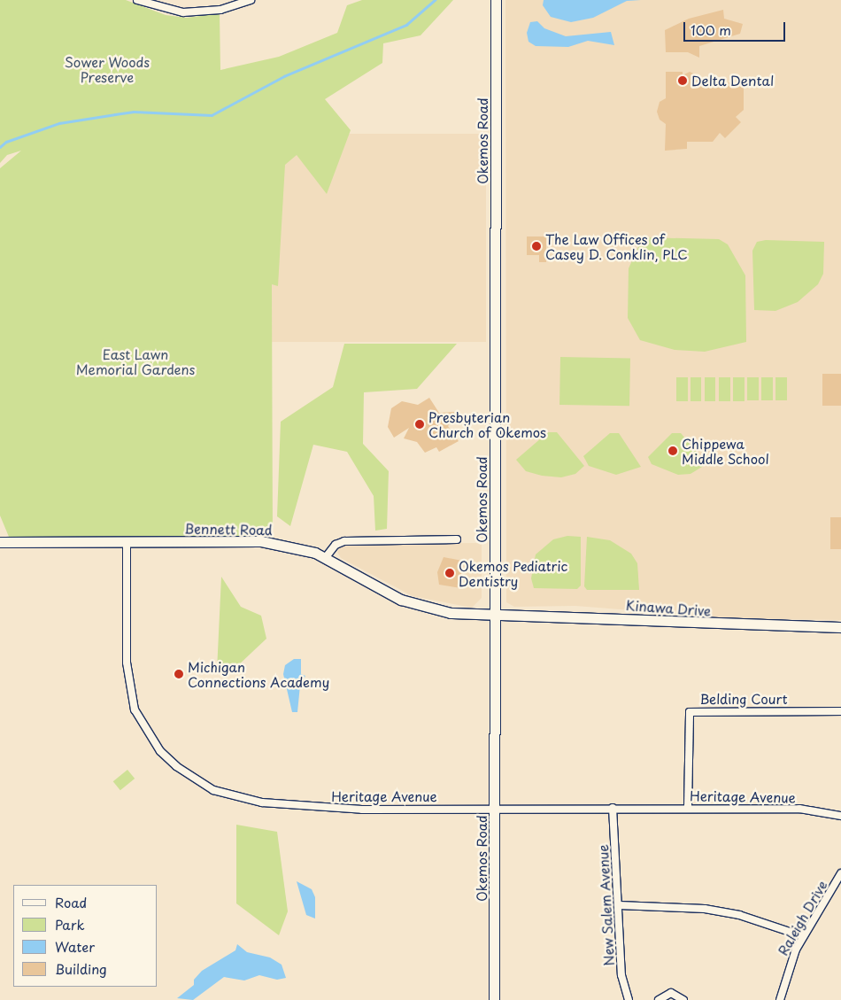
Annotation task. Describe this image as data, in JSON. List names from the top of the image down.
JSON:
{
  "streets": {
    "main road": ["Okemos Road", "Bennett Road", "Kinawa Drive"],
    "street": [
      "Belding Court",
      "Heritage Avenue",
      "New Salem Avenue",
      "Raleigh Drive"
    ]
  },
  "crossings": [
    ["Okemos Road", "Bennett Road"],
    ["Okemos Road", "Kinawa Drive"],
    ["Okemos Road", "Heritage Avenue"],
    ["Bennett Road", "Kinawa Drive"],
    ["Bennett Road", "Heritage Avenue"],
    ["Belding Court", "Heritage Avenue"],
    ["Heritage Avenue", "New Salem Avenue"]
  ],
  "parks": ["Sower Woods Preserve", "East Lawn Memorial Gardens"],
  "places": [
    "Delta Dental",
    "The Law Offices of Casey D. Conklin, PLC",
    "Presbyterian Church of Okemos",
    "Chippewa Middle School",
    "Okemos Pediatric Dentistry",
    "Michigan Connections Academy"
  ],
  "legend": [
    "Road",
    "Park",
    "Water",
    "Building"
  ],
  "scale_bar": "100 m"
}
